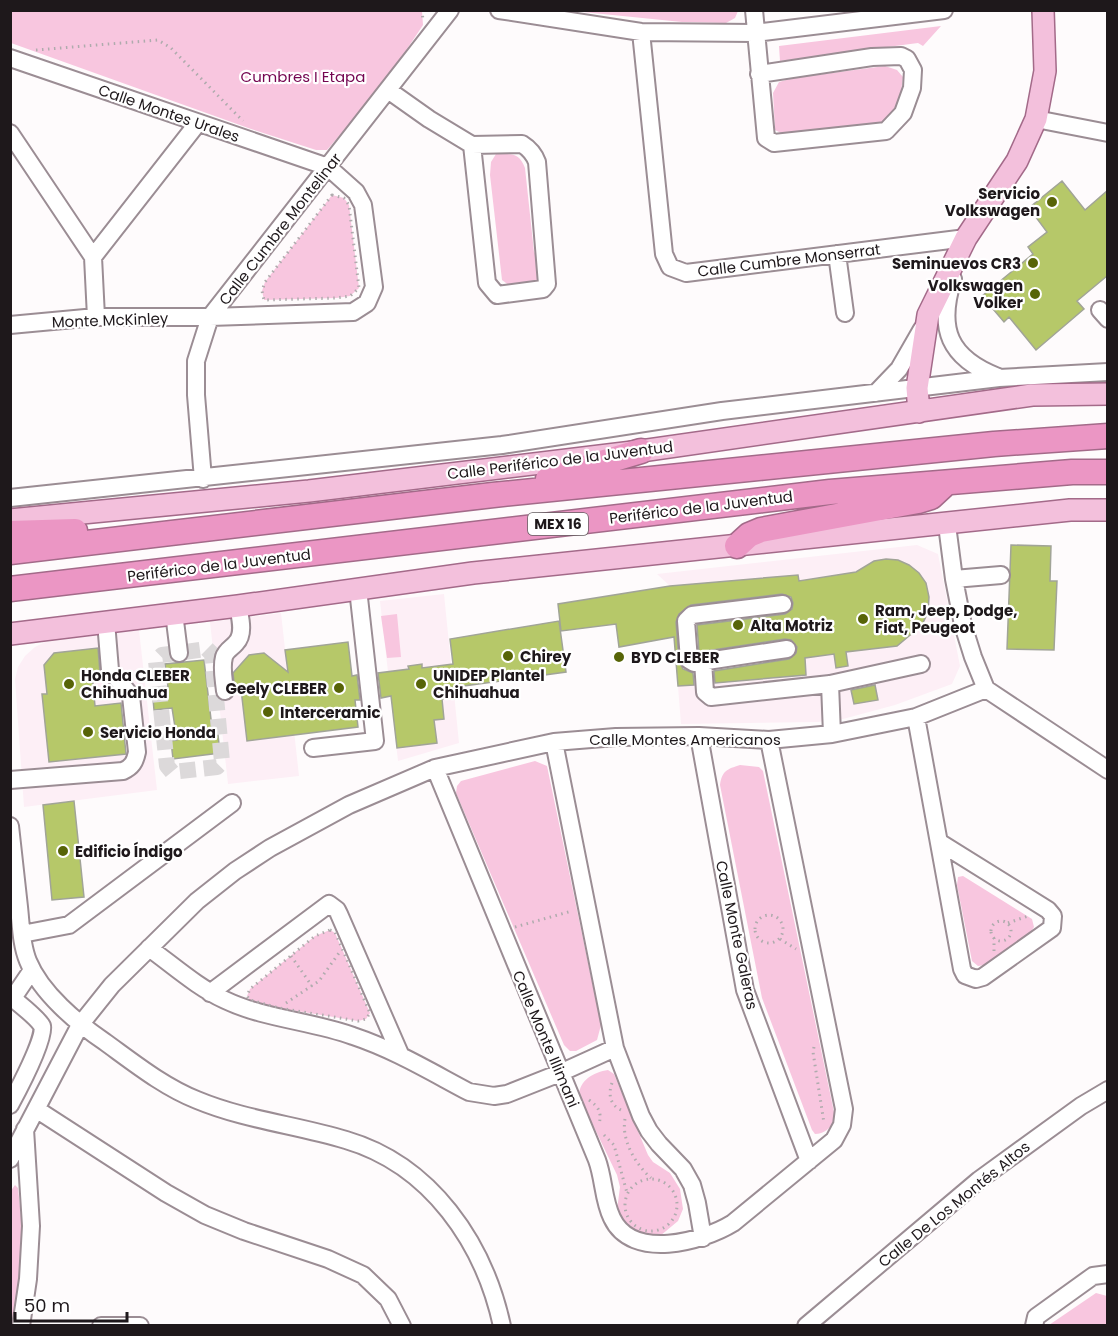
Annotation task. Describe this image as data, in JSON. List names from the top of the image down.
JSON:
{
  "streets": {
    "highway": ["Periférico de la Juventud", "MEX 16"],
    "main road": ["Calle Periférico de la Juventud"],
    "street": [
      "Calle Montes Urales",
      "Calle Cumbre Montelinar",
      "Calle Cumbre Monserrat",
      "Monte McKinley",
      "Calle Montes Americanos",
      "Calle Monte Galeras",
      "Calle Monte Illimani",
      "Calle De Los Montés Altos"
    ]
  },
  "crossings": [
    ["Calle Montes Urales", "Calle Cumbre Montelinar"],
    ["Calle Montes Urales", "Monte McKinley"],
    ["Calle Cumbre Montelinar", "Monte McKinley"],
    ["Calle Montes Americanos", "Calle Monte Galeras"],
    ["Calle Montes Americanos", "Calle Monte Illimani"],
    ["Calle Monte Galeras", "Calle Monte Illimani"]
  ],
  "parks": ["Cumbres I Etapa"],
  "places": [
    "Servicio Volkswagen",
    "Seminuevos CR3",
    "Volkswagen Volker",
    "Ram, Jeep, Dodge, Fiat, Peugeot",
    "Alta Motriz",
    "Chirey",
    "BYD CLEBER",
    "Honda CLEBER Chihuahua",
    "UNIDEP Plantel Chihuahua",
    "Geely CLEBER",
    "Interceramic",
    "Servicio Honda",
    "Edificio Índigo"
  ],
  "scale_bar": "50 m"
}
